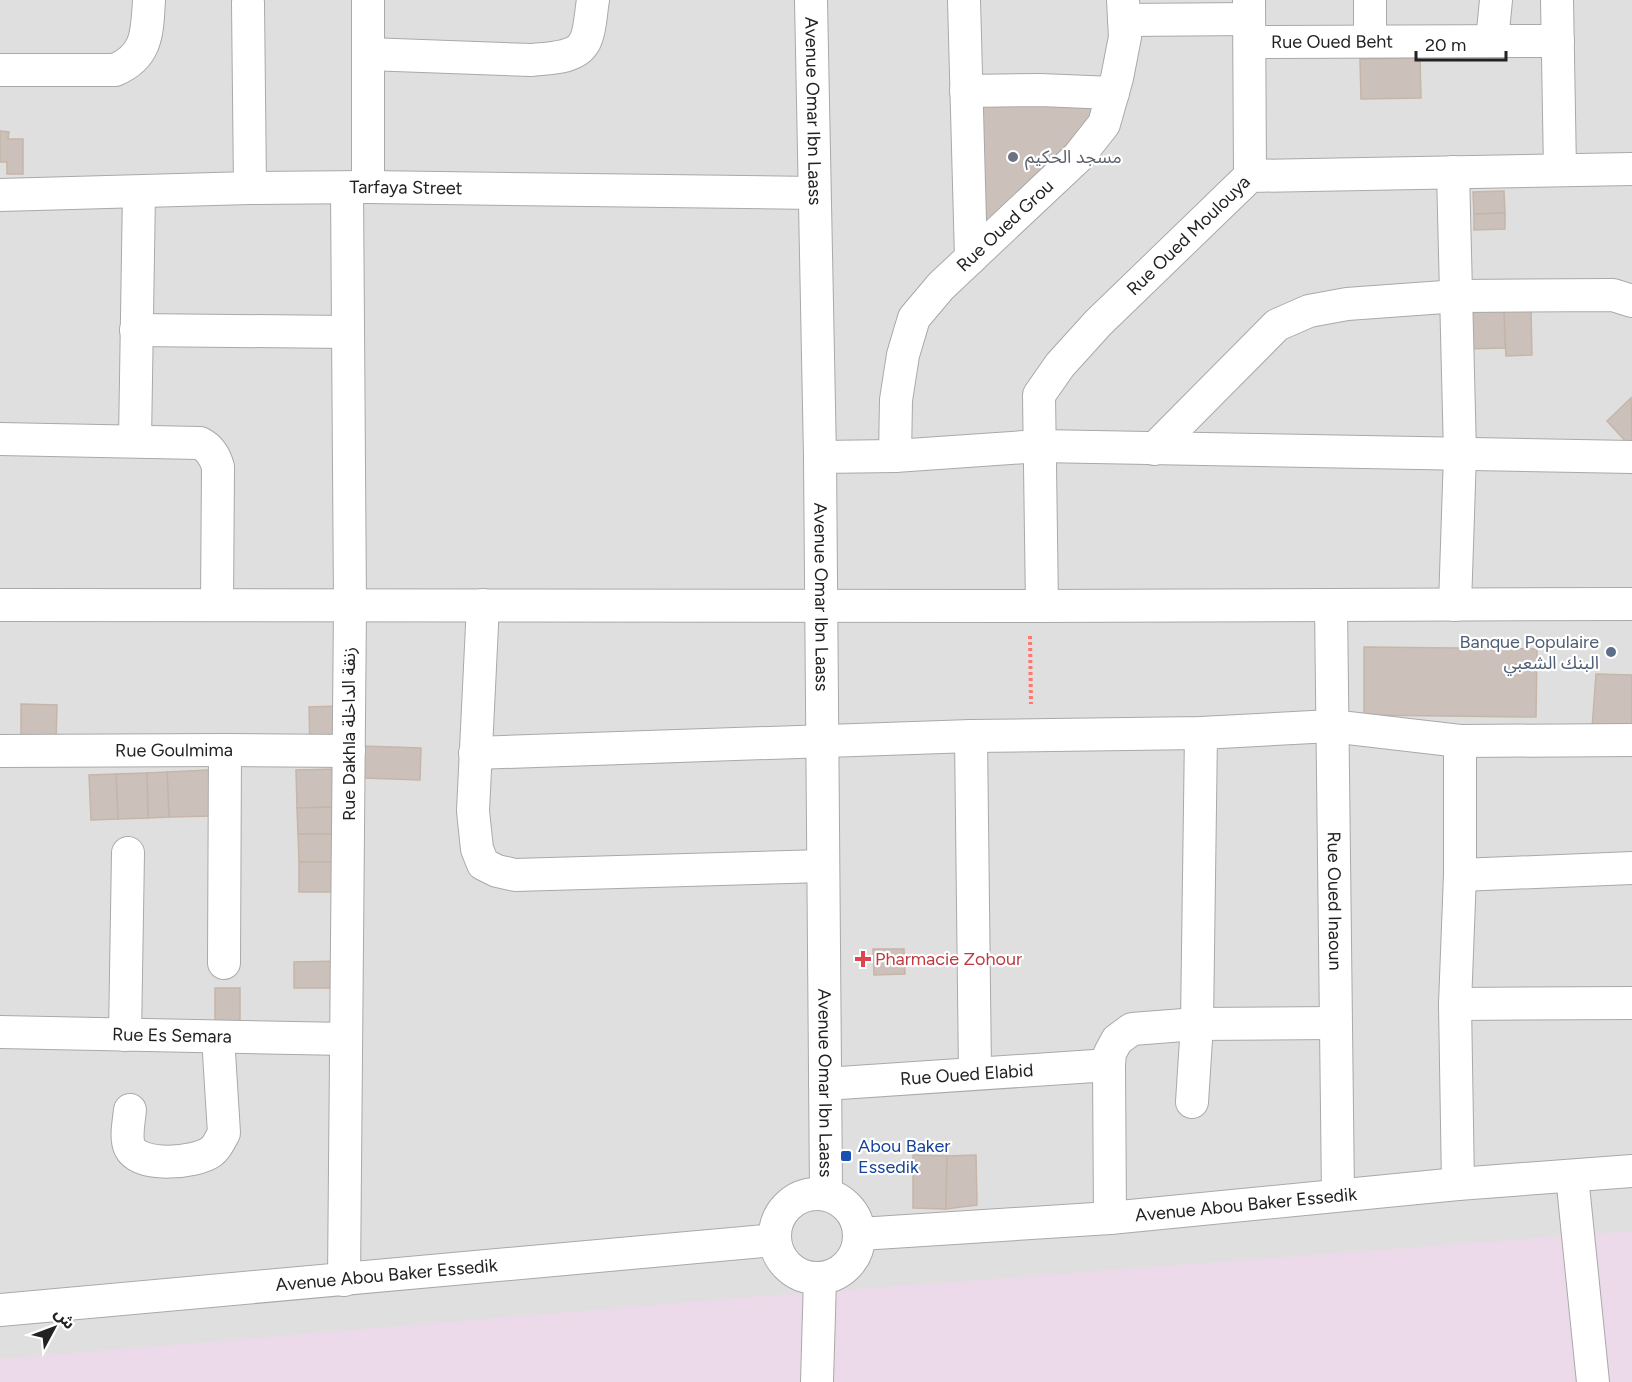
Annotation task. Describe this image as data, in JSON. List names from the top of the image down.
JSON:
{
  "streets": {
    "street": [
      "Rue Oued Beht",
      "Avenue Omar Ibn Laass",
      "Tarfaya Street",
      "Rue Oued Grou",
      "Rue Oued Moulouya",
      "Rue Dakhla زنقة الداخلة",
      "Rue Goulmima",
      "Rue Oued Inaoun",
      "Rue Es Semara",
      "Rue Oued Elabid",
      "Avenue Abou Baker Essedik"
    ]
  },
  "crossings": [
    ["Rue Oued Beht", "Rue Oued Grou"],
    ["Avenue Omar Ibn Laass", "Tarfaya Street"],
    ["Avenue Omar Ibn Laass", "Rue Oued Elabid"],
    ["Avenue Omar Ibn Laass", "Avenue Abou Baker Essedik"],
    ["Tarfaya Street", "Rue Dakhla زنقة الداخلة"],
    ["Rue Dakhla زنقة الداخلة", "Rue Goulmima"],
    ["Rue Dakhla زنقة الداخلة", "Rue Es Semara"],
    ["Rue Dakhla زنقة الداخلة", "Avenue Abou Baker Essedik"],
    ["Rue Oued Inaoun", "Avenue Abou Baker Essedik"]
  ],
  "places": {
    "other": ["مسجد الحكيم", "Banque Populaire البنك الشعبي"],
    "health": ["Pharmacie Zohour"],
    "transit": ["Abou Baker Essedik"]
  },
  "scale_bar": "20 m",
  "north": "top right"
}
